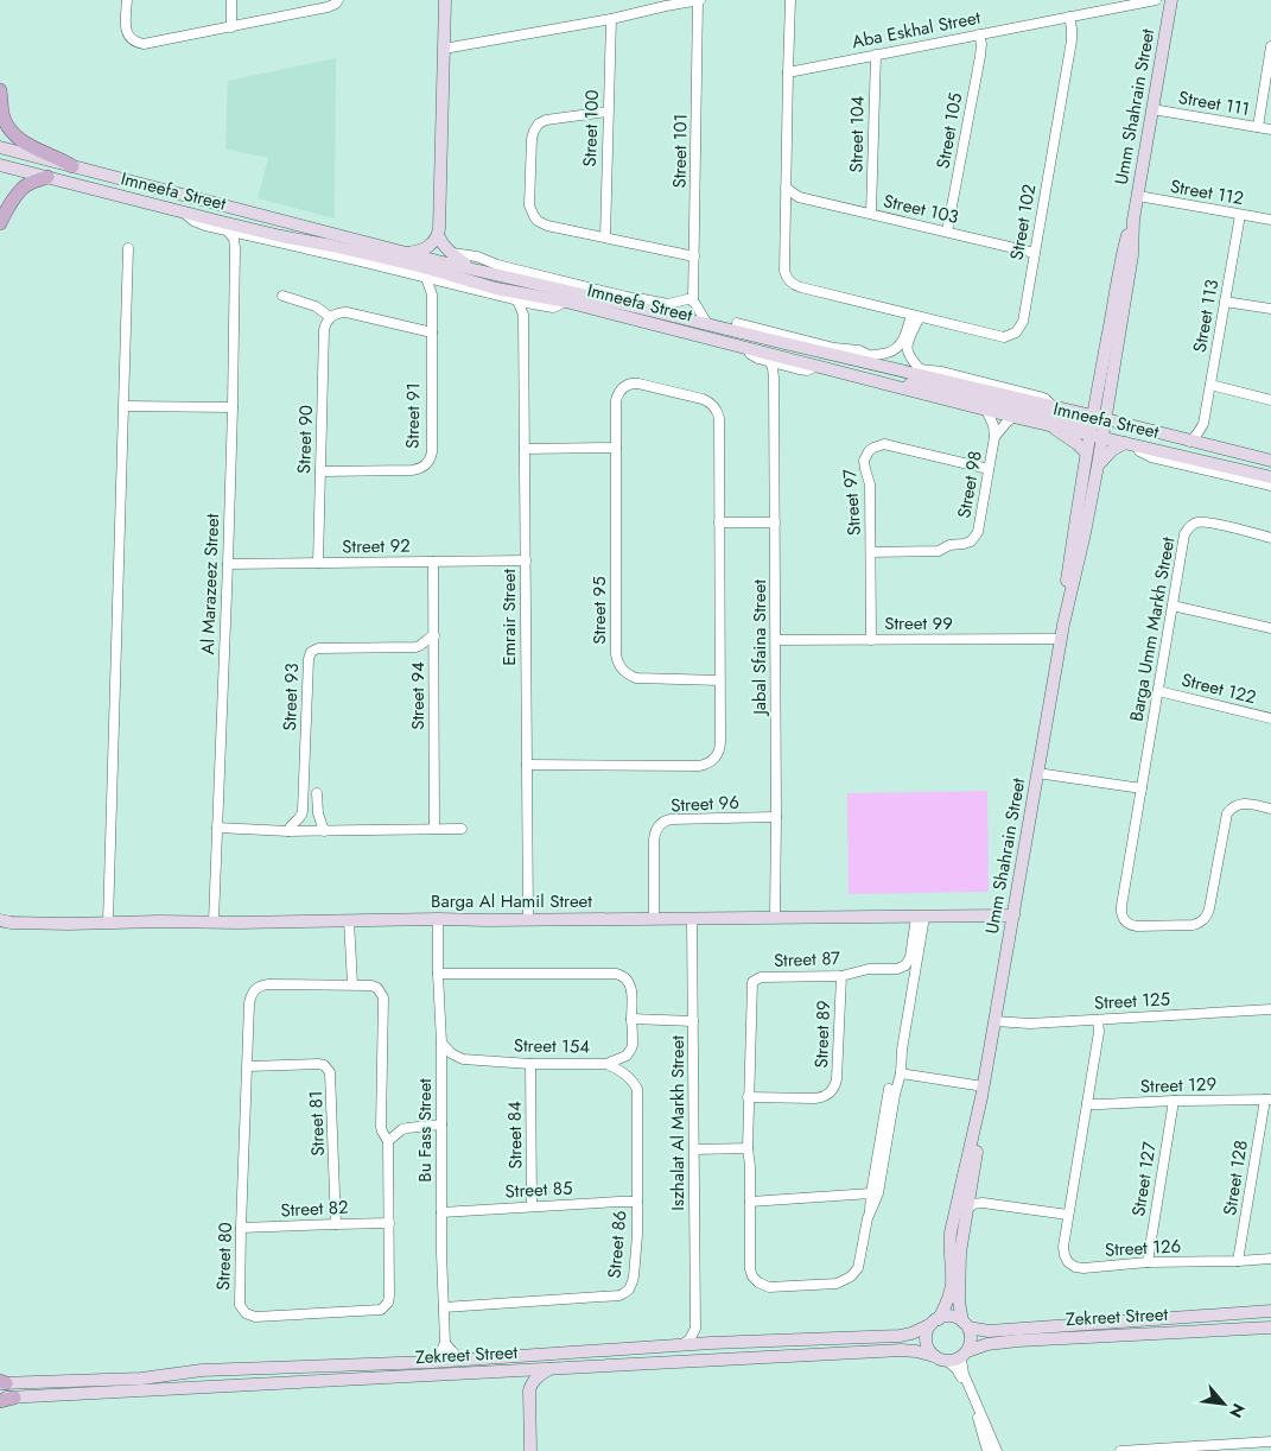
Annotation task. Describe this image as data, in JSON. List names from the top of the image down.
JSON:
{
  "streets": {
    "street": [
      "Aba Eskhal Street",
      "Street 111",
      "Umm Shahrain Street",
      "Street 100",
      "Street 105",
      "Street 104",
      "Street 101",
      "Imneefa Street",
      "Street 112",
      "Street 103",
      "Street 102",
      "Street 113",
      "Street 91",
      "Street 90",
      "Street 98",
      "Street 97",
      "Street 92",
      "Al Marazeez Street",
      "Street 95",
      "Emrair Street",
      "Street 99",
      "Barga Umm Markh Street",
      "Jabal Sfaina Street",
      "Street 122",
      "Street 94",
      "Street 93",
      "Street 96",
      "Barga Al Hamil Street",
      "Street 87",
      "Street 125",
      "Street 89",
      "Street 154",
      "Street 129",
      "Street 81",
      "Iszhalat Al Markh Street",
      "Bu Fass Street",
      "Street 84",
      "Street 128",
      "Street 127",
      "Street 85",
      "Street 82",
      "Street 86",
      "Street 126",
      "Street 80",
      "Zekreet Street"
    ]
  },
  "crossings": [
    ["Aba Eskhal Street", "Street 105"],
    ["Aba Eskhal Street", "Street 104"],
    ["Aba Eskhal Street", "Street 102"],
    ["Street 111", "Umm Shahrain Street"],
    ["Umm Shahrain Street", "Imneefa Street"],
    ["Umm Shahrain Street", "Street 112"],
    ["Umm Shahrain Street", "Street 99"],
    ["Umm Shahrain Street", "Barga Al Hamil Street"],
    ["Umm Shahrain Street", "Street 125"],
    ["Umm Shahrain Street", "Zekreet Street"],
    ["Street 105", "Street 103"],
    ["Street 104", "Street 103"],
    ["Imneefa Street", "Street 113"],
    ["Imneefa Street", "Street 98"],
    ["Street 112", "Street 113"],
    ["Street 103", "Street 102"],
    ["Street 91", "Street 90"],
    ["Street 90", "Street 92"],
    ["Street 98", "Street 97"],
    ["Street 97", "Street 99"],
    ["Street 92", "Al Marazeez Street"],
    ["Street 92", "Emrair Street"],
    ["Street 92", "Street 94"],
    ["Al Marazeez Street", "Barga Al Hamil Street"],
    ["Street 95", "Emrair Street"],
    ["Emrair Street", "Barga Al Hamil Street"],
    ["Street 99", "Jabal Sfaina Street"],
    ["Barga Umm Markh Street", "Street 122"],
    ["Jabal Sfaina Street", "Street 96"],
    ["Jabal Sfaina Street", "Barga Al Hamil Street"],
    ["Street 94", "Street 93"],
    ["Street 96", "Barga Al Hamil Street"],
    ["Barga Al Hamil Street", "Street 87"],
    ["Barga Al Hamil Street", "Iszhalat Al Markh Street"],
    ["Barga Al Hamil Street", "Bu Fass Street"],
    ["Street 87", "Street 89"],
    ["Street 125", "Street 126"],
    ["Street 154", "Bu Fass Street"],
    ["Street 154", "Street 84"],
    ["Street 154", "Street 86"],
    ["Street 129", "Street 128"],
    ["Street 129", "Street 127"],
    ["Street 129", "Street 126"],
    ["Street 81", "Street 82"],
    ["Street 81", "Street 80"],
    ["Bu Fass Street", "Street 85"],
    ["Bu Fass Street", "Street 86"],
    ["Street 84", "Street 85"],
    ["Street 128", "Street 126"],
    ["Street 127", "Street 126"],
    ["Street 85", "Street 86"],
    ["Street 82", "Street 80"]
  ],
  "north": "bottom right"
}
